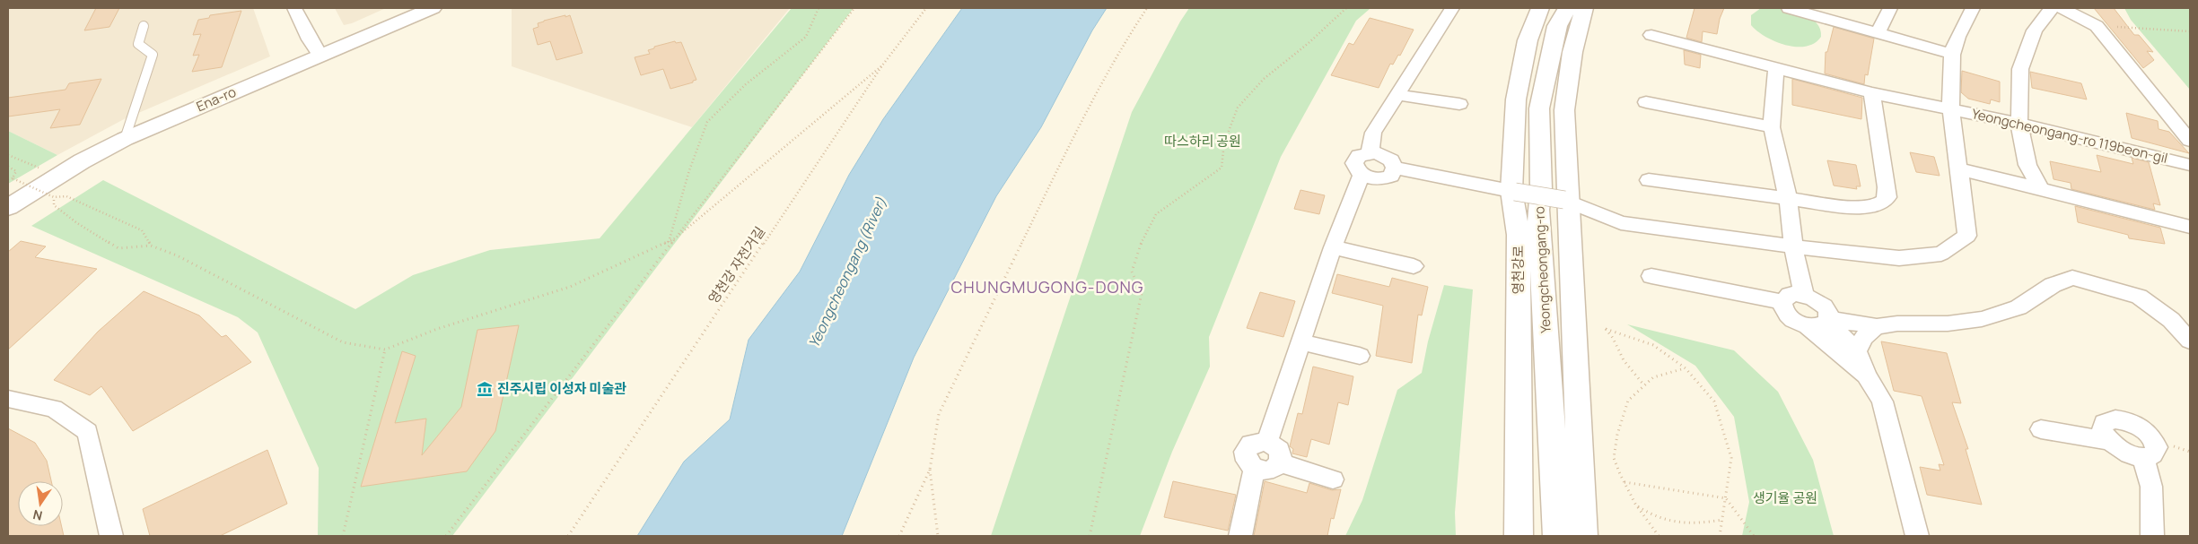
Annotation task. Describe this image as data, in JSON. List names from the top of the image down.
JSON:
{
  "streets": {
    "street": [
      "Ena-ro",
      "Yeongcheongang-ro 119beon-gil",
      "영천강로",
      "Yeongcheongang-ro"
    ],
    "path": ["영천강 자전거길"]
  },
  "crossings": [
    ["Yeongcheongang-ro 119beon-gil", "영천강로"]
  ],
  "districts": ["CHUNGMUGONG-DONG"],
  "water": ["Yeongcheongang (River)"],
  "parks": ["따스하리 공원", "생기율 공원"],
  "places": {
    "museum": ["진주시립 이성자 미술관"]
  },
  "north": "bottom"
}
